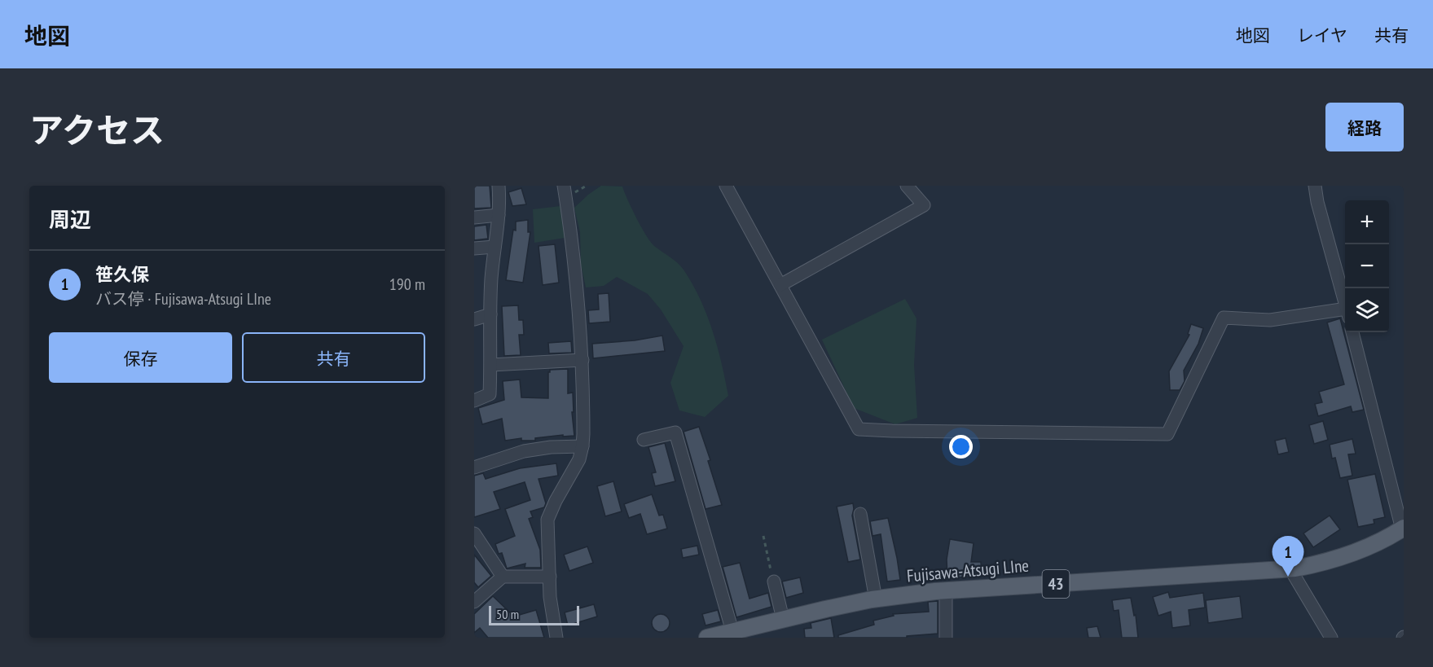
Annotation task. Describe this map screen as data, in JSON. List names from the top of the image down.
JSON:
{
  "streets": {
    "main road": ["Fujisawa-Atsugi LIne", "43"]
  },
  "scale_bar": "50 m",
  "page": {
    "header": "地図",
    "nav": ["地図", "レイヤ", "共有"],
    "title": "アクセス",
    "buttons": [
      "経路",
      ["保存", "共有"]
    ],
    "heading": "周辺",
    "map_buttons": ["+", "−"],
    "list": [
      {
        "mark": "1",
        "name": "笹久保",
        "note": "バス停 · Fujisawa-Atsugi LIne",
        "value": "190 m"
      }
    ],
    "pins": "1",
    "scale": "50 m"
  }
}
